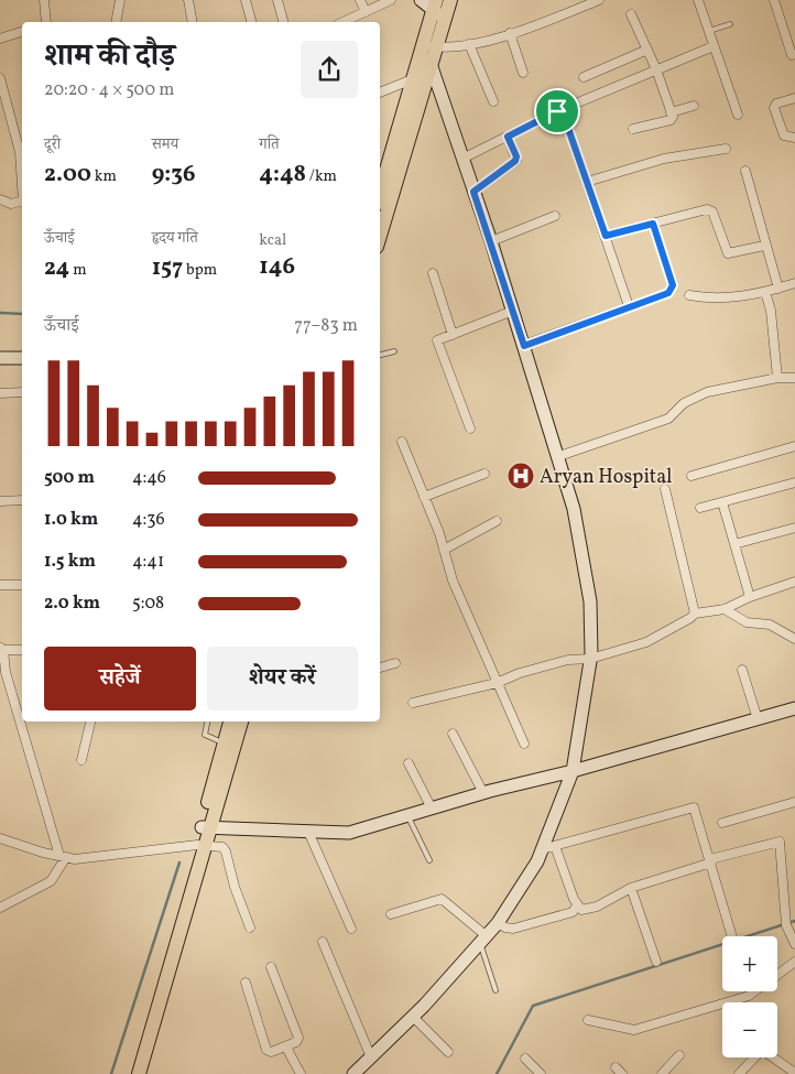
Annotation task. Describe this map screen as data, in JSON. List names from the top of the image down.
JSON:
{
  "places": {
    "hospital": ["Aryan Hospital"]
  },
  "page": {
    "heading": ["शाम की दौड़", "20:20 · 4 × 500 m"],
    "stats": [
      ["दूरी", "2.00 km"],
      ["समय", "9:36"],
      ["गति", "4:48 /km"],
      ["ऊँचाई", "24 m"],
      ["हृदय गति", "157 bpm"],
      ["kcal", "146"]
    ],
    "chart": ["ऊँचाई", "77–83 m"],
    "list": [
      {
        "name": "500 m",
        "note": "4:46"
      },
      {
        "name": "1.0 km",
        "note": "4:36"
      },
      {
        "name": "1.5 km",
        "note": "4:41"
      },
      {
        "name": "2.0 km",
        "note": "5:08"
      }
    ],
    "buttons": ["सहेजें", "शेयर करें"],
    "map_buttons": ["+", "−"]
  }
}
